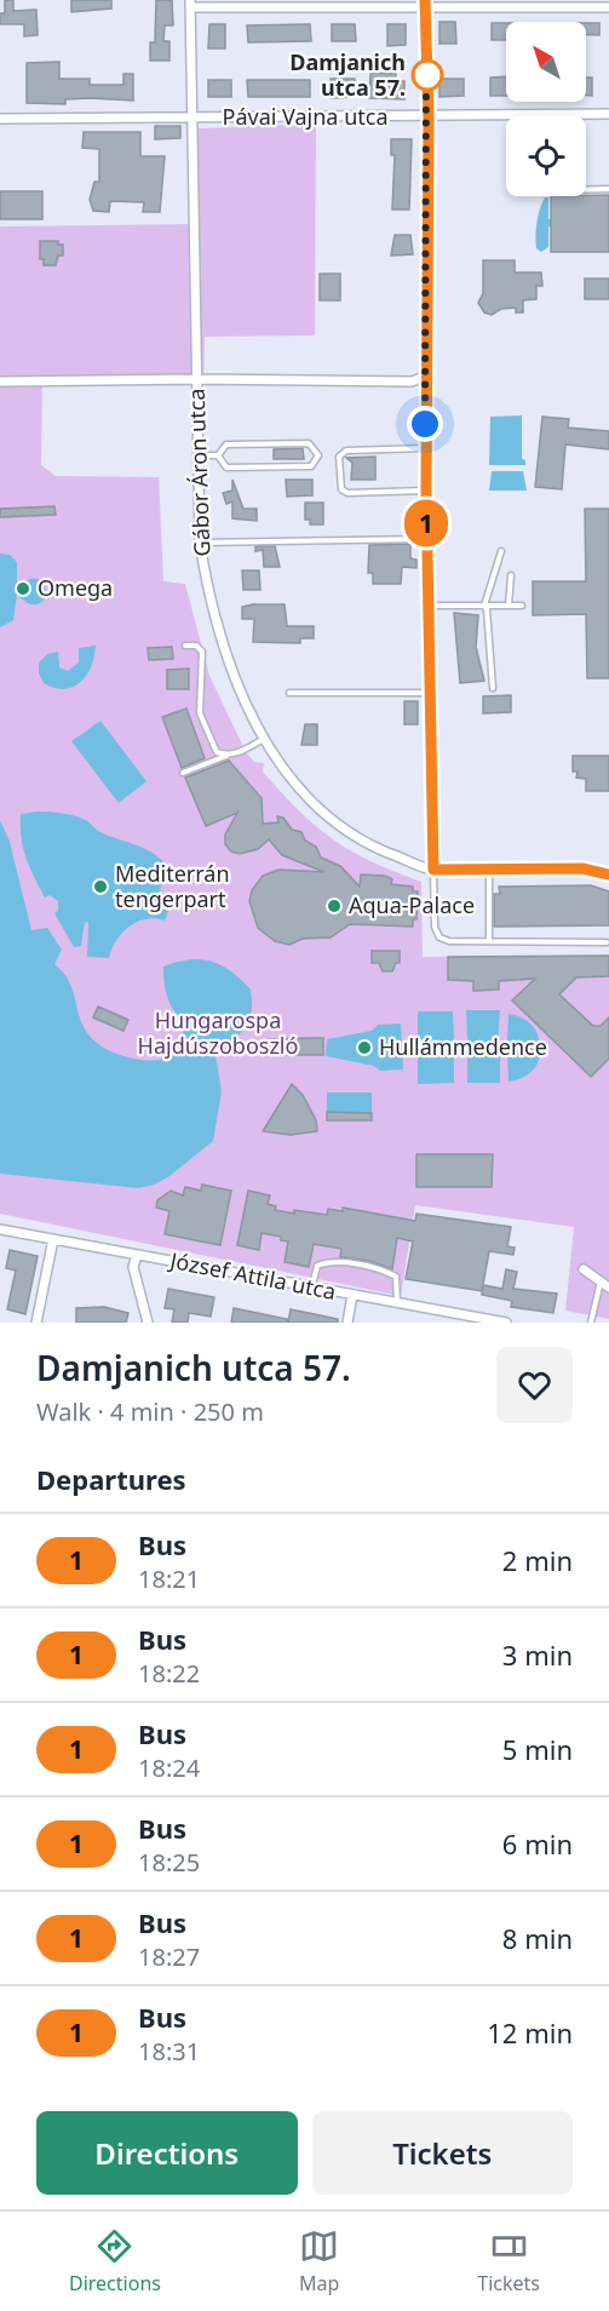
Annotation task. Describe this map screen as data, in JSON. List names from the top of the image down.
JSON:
{
  "streets": {
    "street": ["Pávai Vajna utca", "Gábor Áron utca", "József Attila utca"]
  },
  "crossings": [
    ["Pávai Vajna utca", "Gábor Áron utca"]
  ],
  "parks": ["Hungarospa Hajdúszoboszló"],
  "places": [
    "Damjanich utca 57.",
    "Omega",
    "Mediterrán tengerpart",
    "Aqua-Palace",
    "Hullámmedence"
  ],
  "lines": ["bus line 1"],
  "north": "top left",
  "page": {
    "on_map": "1",
    "heading": [
      ["Damjanich utca 57.", "Walk · 4 min · 250 m"],
      "Departures"
    ],
    "list": [
      {
        "mark": "1",
        "name": "Bus",
        "note": "18:21",
        "value": "2 min"
      },
      {
        "mark": "1",
        "name": "Bus",
        "note": "18:22",
        "value": "3 min"
      },
      {
        "mark": "1",
        "name": "Bus",
        "note": "18:24",
        "value": "5 min"
      },
      {
        "mark": "1",
        "name": "Bus",
        "note": "18:25",
        "value": "6 min"
      },
      {
        "mark": "1",
        "name": "Bus",
        "note": "18:27",
        "value": "8 min"
      },
      {
        "mark": "1",
        "name": "Bus",
        "note": "18:31",
        "value": "12 min"
      }
    ],
    "buttons": ["Directions", "Tickets"],
    "tabs": ["Directions", "Map", "Tickets"]
  }
}
